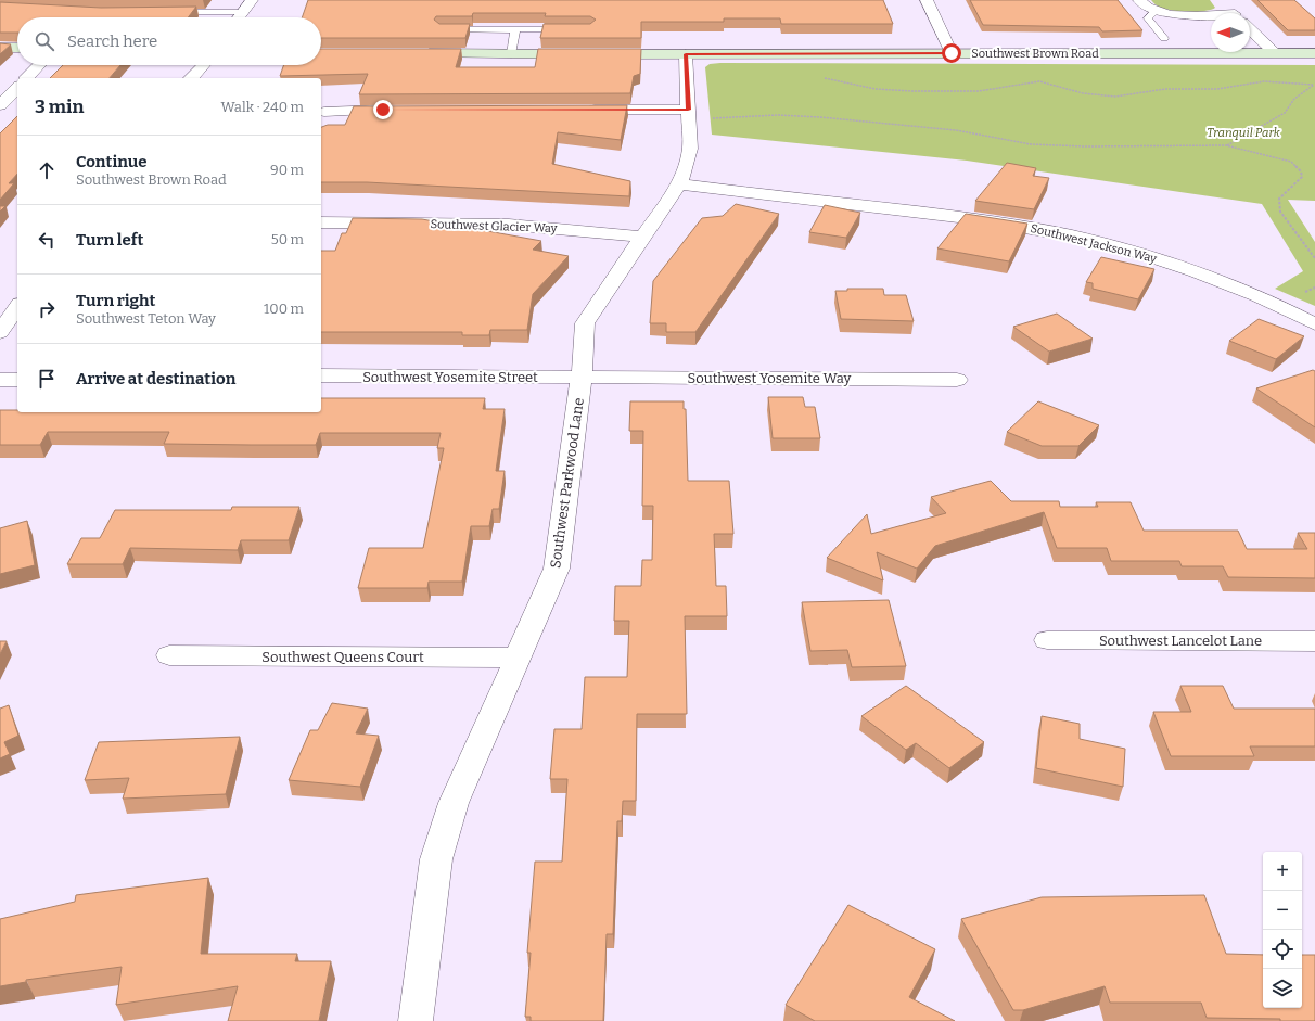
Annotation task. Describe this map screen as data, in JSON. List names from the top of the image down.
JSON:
{
  "streets": {
    "street": [
      "Southwest Brown Road",
      "Southwest Glacier Way",
      "Southwest Jackson Way",
      "Southwest Yosemite Street",
      "Southwest Yosemite Way",
      "Southwest Parkwood Lane",
      "Southwest Lancelot Lane",
      "Southwest Queens Court"
    ]
  },
  "crossings": [
    ["Southwest Brown Road", "Southwest Parkwood Lane"],
    ["Southwest Glacier Way", "Southwest Parkwood Lane"],
    ["Southwest Jackson Way", "Southwest Parkwood Lane"],
    ["Southwest Yosemite Street", "Southwest Yosemite Way"],
    ["Southwest Yosemite Street", "Southwest Parkwood Lane"],
    ["Southwest Yosemite Way", "Southwest Parkwood Lane"],
    ["Southwest Parkwood Lane", "Southwest Queens Court"]
  ],
  "parks": ["Tranquil Park"],
  "north": "left",
  "page": {
    "search": "Search here",
    "heading": ["3 min", "Walk · 240 m"],
    "list": [
      ["Continue", "Southwest Brown Road", "90 m"],
      ["Turn left", "50 m"],
      ["Turn right", "Southwest Teton Way", "100 m"],
      "Arrive at destination"
    ],
    "map_buttons": ["+", "−"]
  }
}
